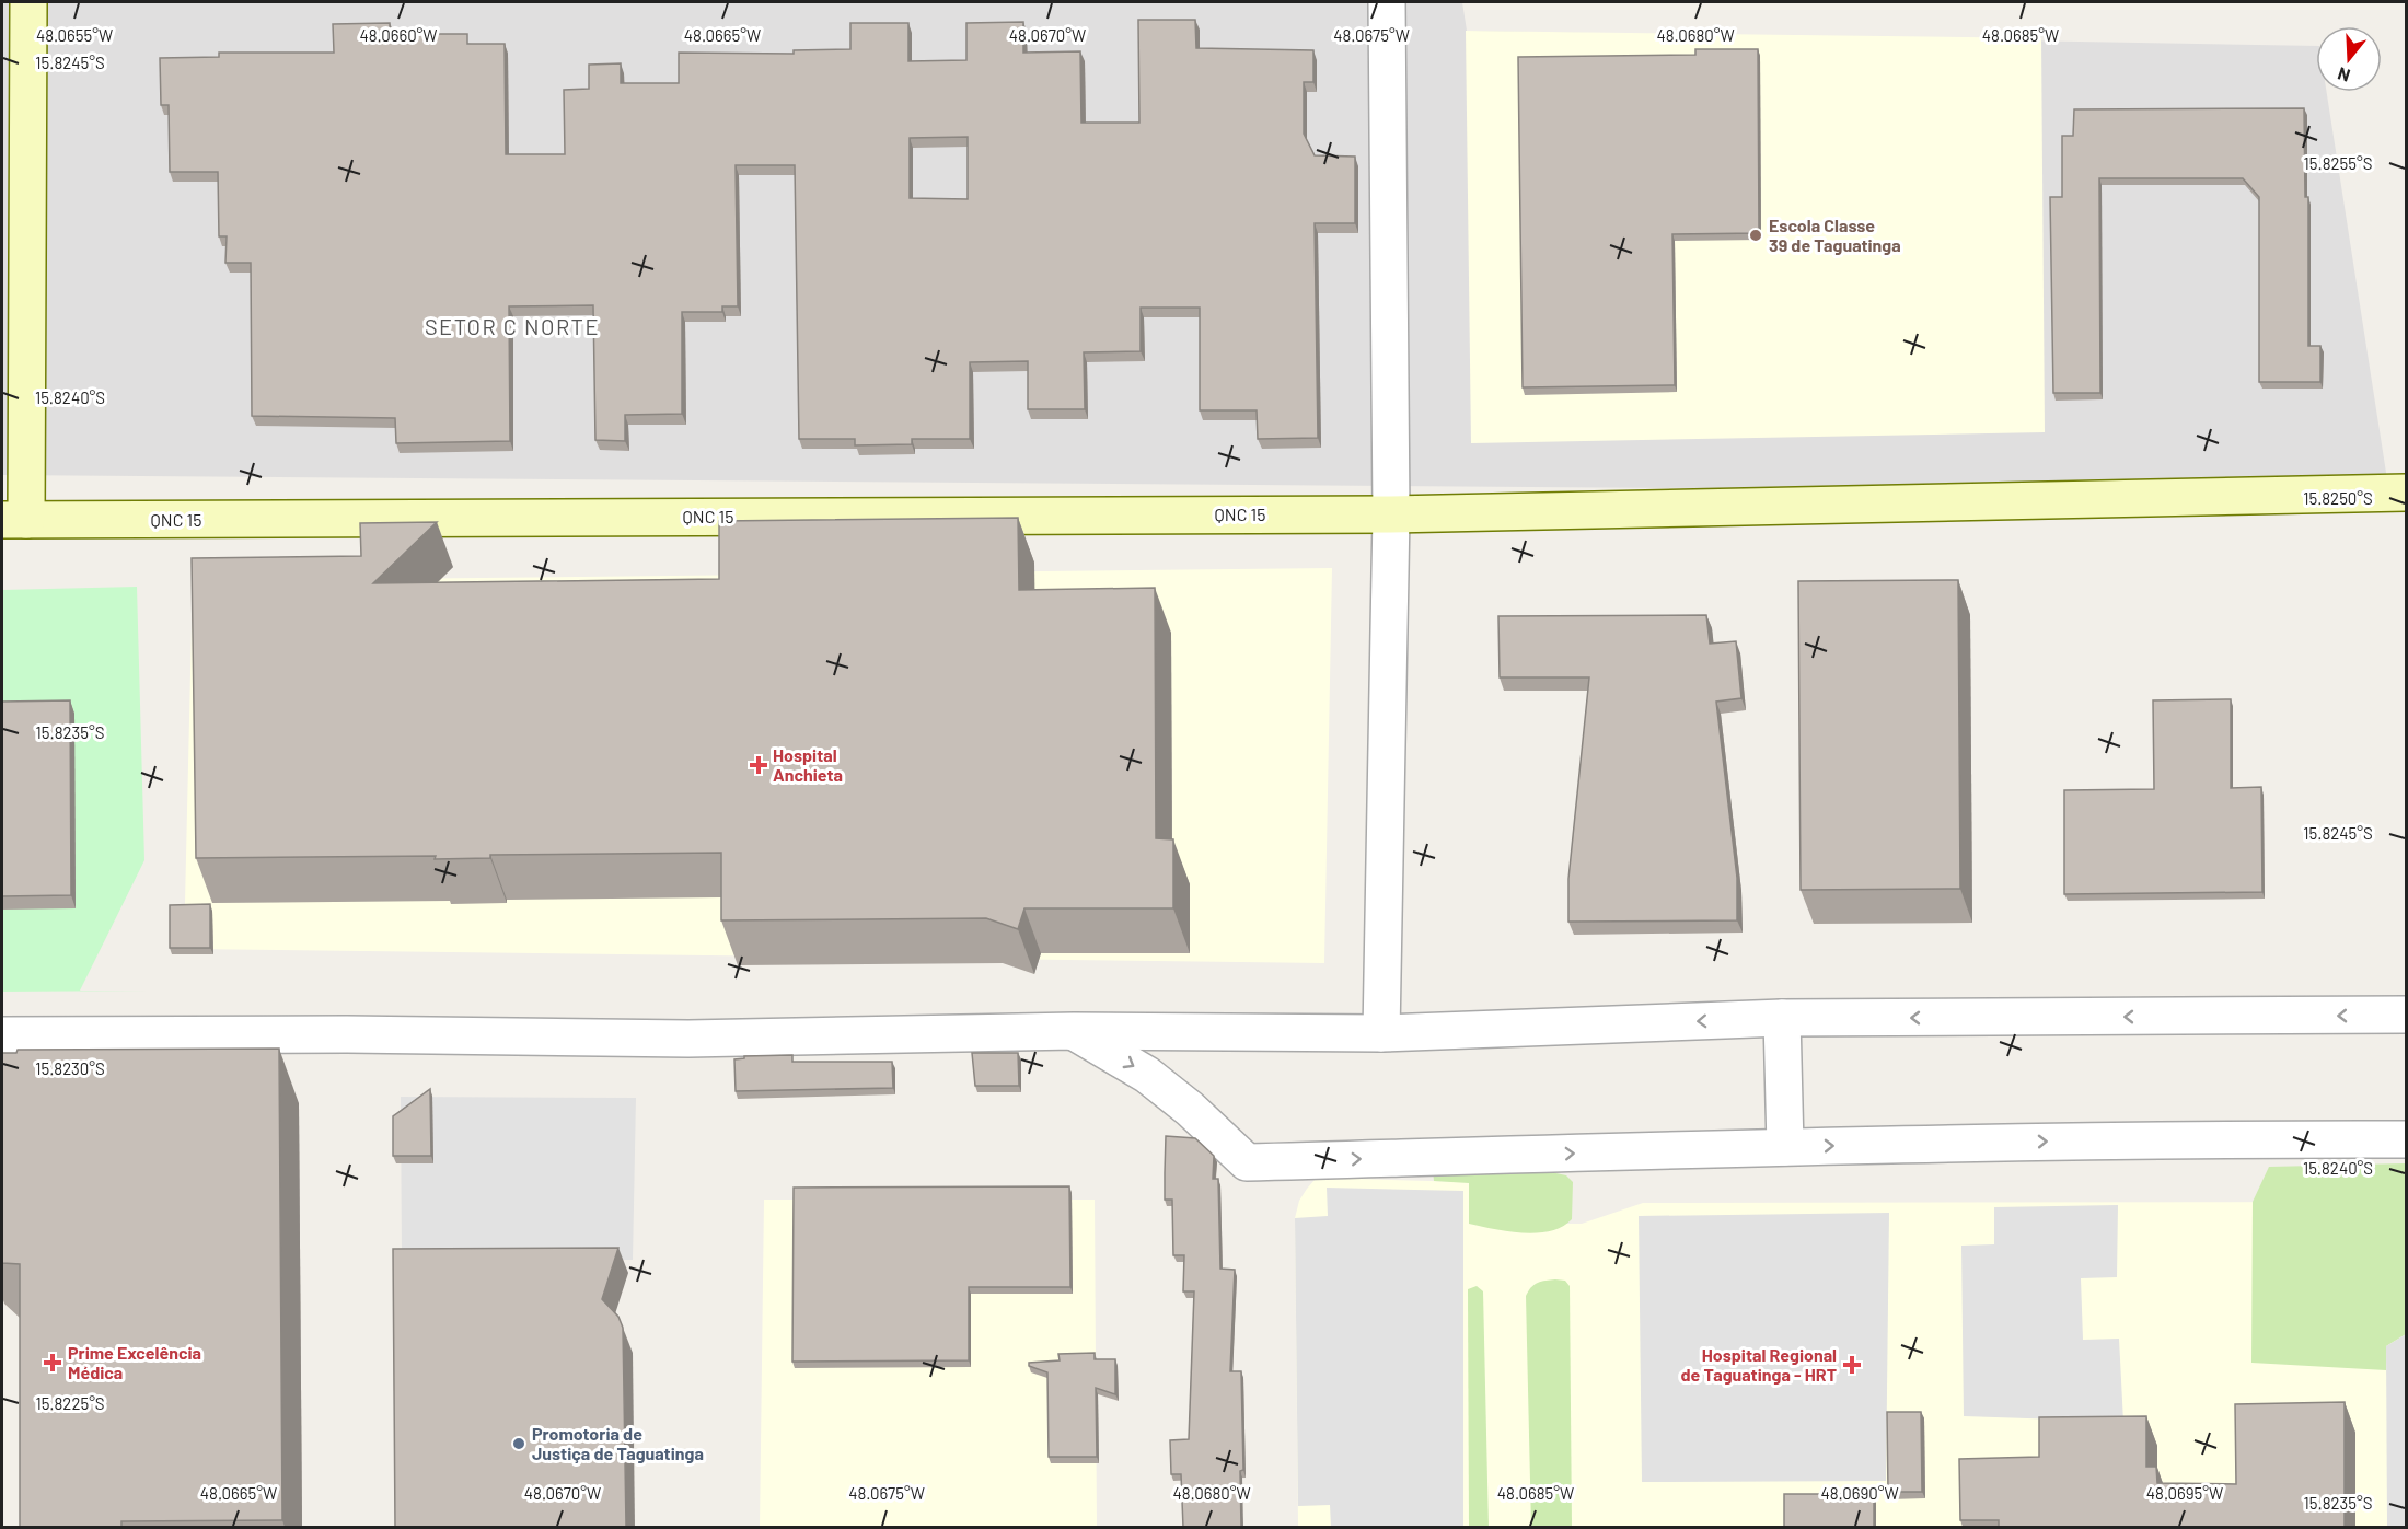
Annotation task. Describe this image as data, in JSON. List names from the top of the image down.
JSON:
{
  "streets": {
    "street": ["QNC 15"]
  },
  "districts": ["SETOR C NORTE"],
  "places": {
    "other": ["Escola Classe 39 de Taguatinga", "Promotoria de Justiça de Taguatinga"],
    "health": ["Hospital Anchieta", "Prime Excelência Médica", "Hospital Regional de Taguatinga - HRT"]
  },
  "north": "bottom",
  "coordinates": [
    "48.0655°W",
    "48.0660°W",
    "48.0665°W",
    "48.0670°W",
    "48.0675°W",
    "48.0680°W",
    "48.0685°W",
    "15.8245°S",
    "15.8255°S",
    "15.8240°S",
    "15.8250°S",
    "15.8235°S",
    "15.8230°S",
    "15.8225°S",
    "48.0695°W",
    "48.0690°W"
  ]
}
